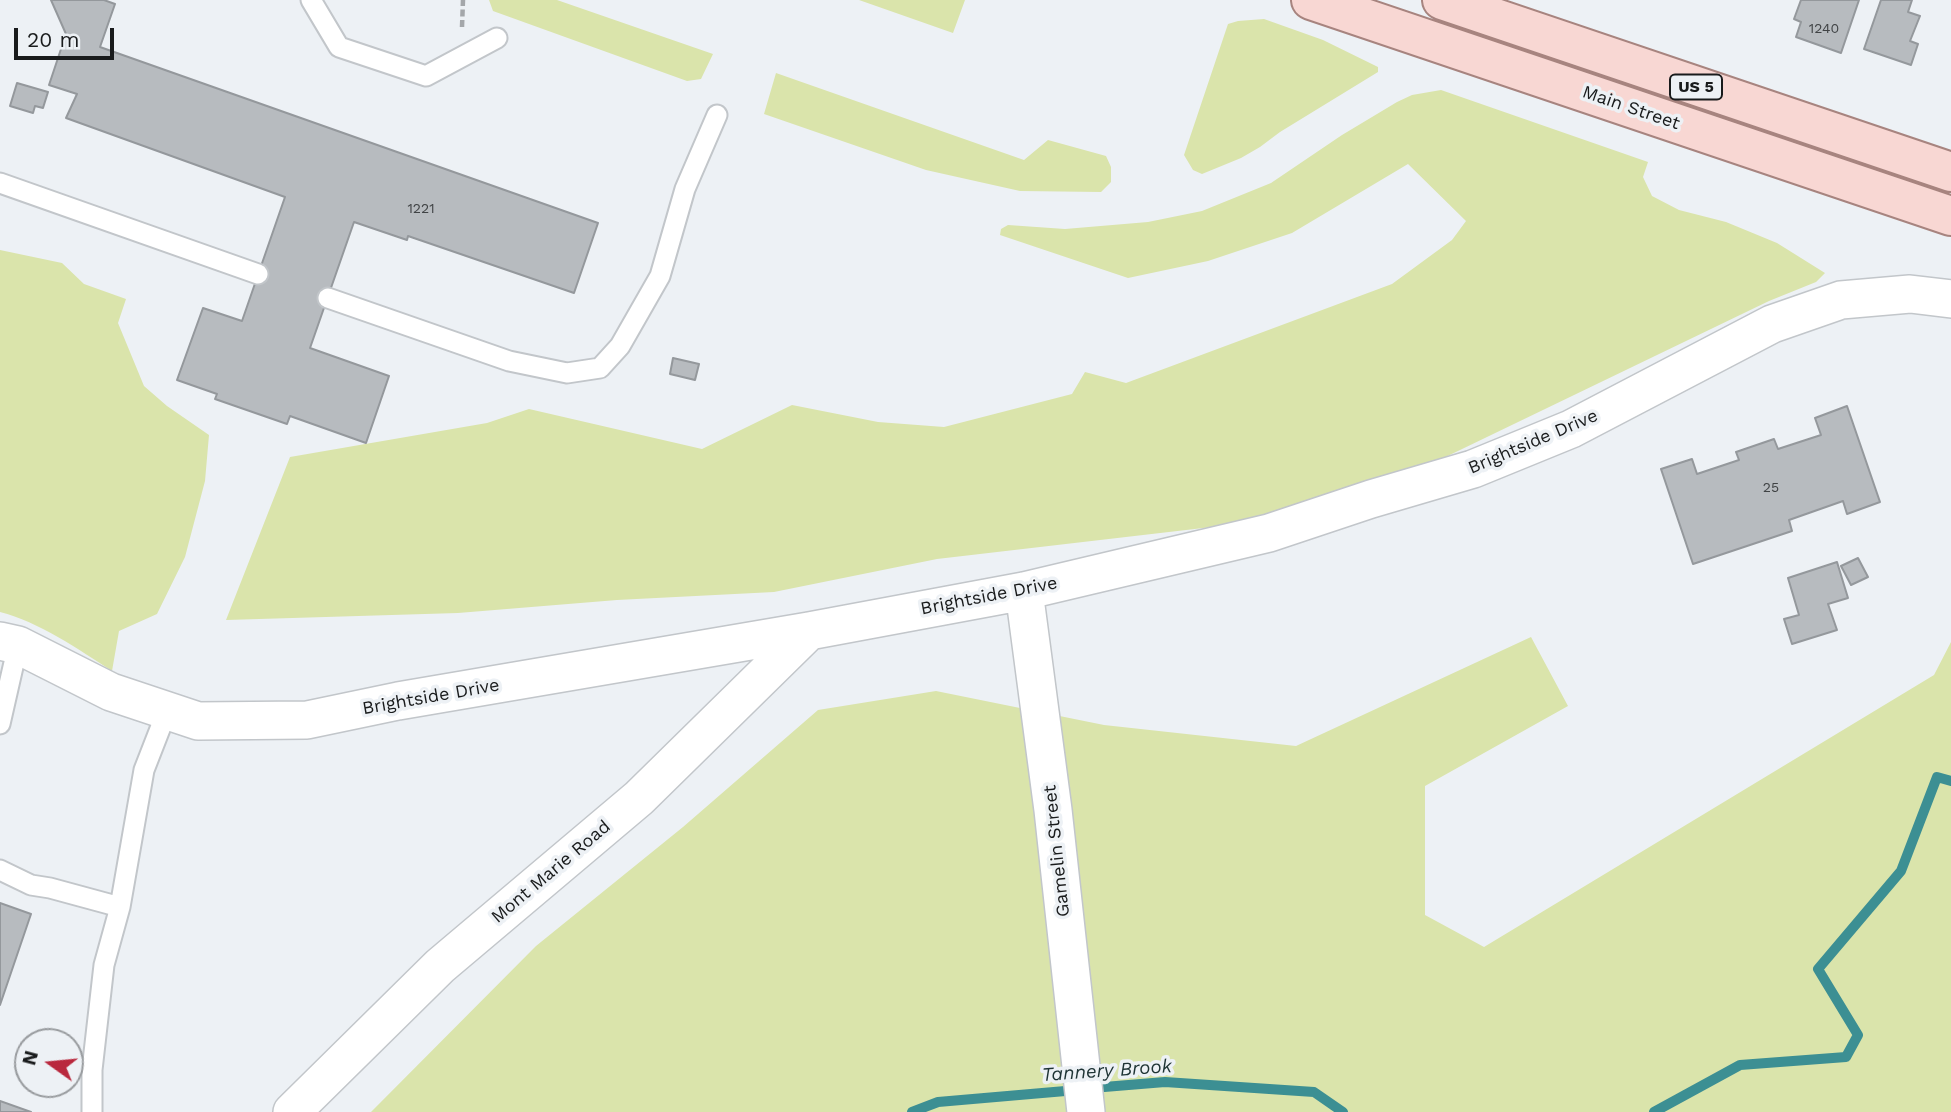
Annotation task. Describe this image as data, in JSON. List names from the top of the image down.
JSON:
{
  "streets": {
    "main road": ["US 5", "Main Street"],
    "street": ["Brightside Drive", "Gamelin Street", "Mont Marie Road"]
  },
  "crossings": [
    ["Brightside Drive", "Gamelin Street"],
    ["Brightside Drive", "Mont Marie Road"]
  ],
  "water": ["Tannery Brook"],
  "house_numbers": ["1240", "1221", "25"],
  "scale_bar": "20 m",
  "north": "left"
}
